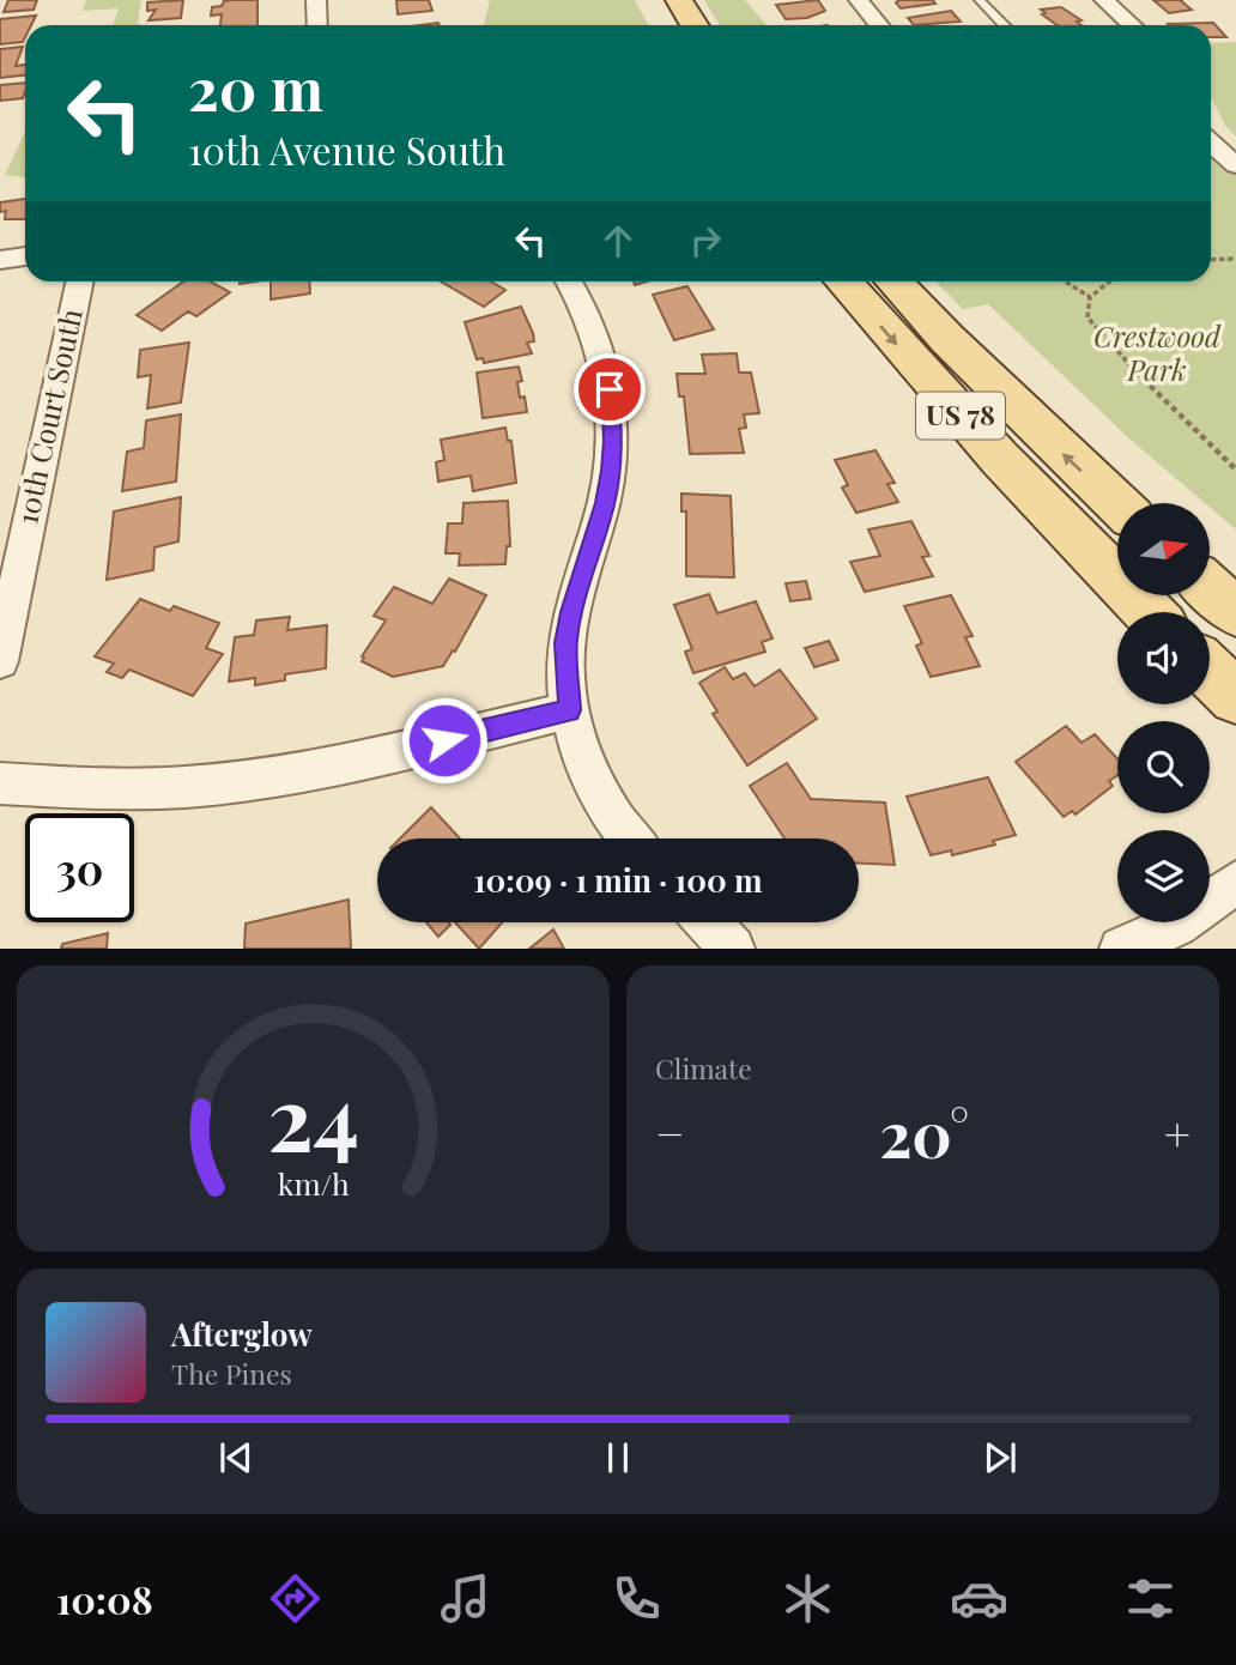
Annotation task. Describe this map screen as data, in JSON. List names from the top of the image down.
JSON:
{
  "streets": {
    "main road": ["US 78"],
    "street": ["10th Court South"]
  },
  "parks": ["Crestwood Park"],
  "north": "right",
  "page": {
    "turn": ["20 m", "10th Avenue South"],
    "limit": "30",
    "trip": "10:09 · 1 min · 100 m",
    "tile": "Climate",
    "heat": ["−", "20°", "+"],
    "song": ["Afterglow", "The Pines"],
    "tabs": "10:08",
    "gauge": ["24", "km/h"]
  }
}
